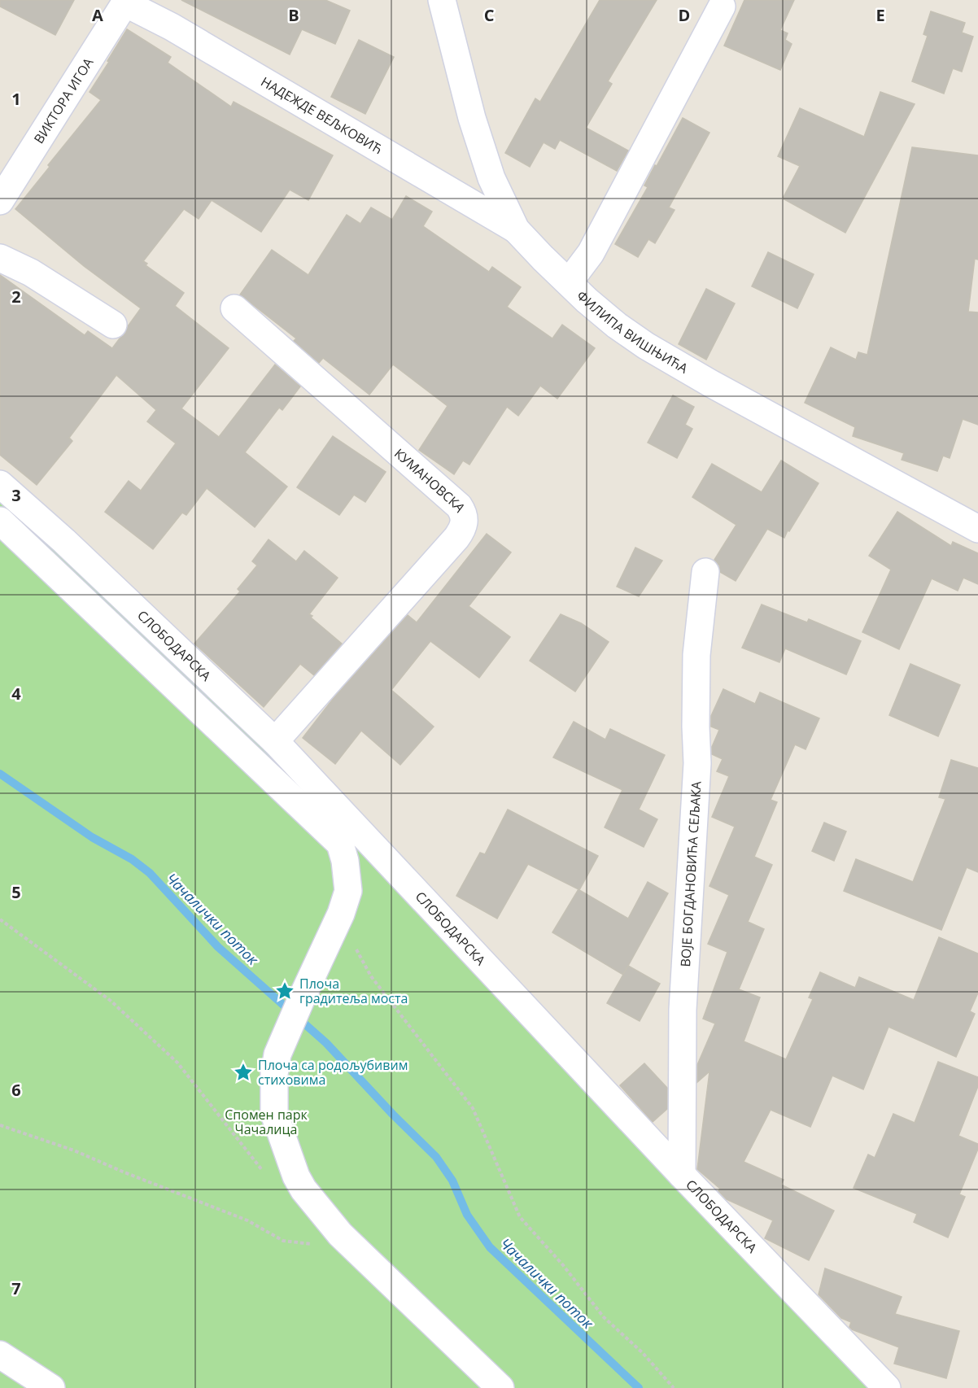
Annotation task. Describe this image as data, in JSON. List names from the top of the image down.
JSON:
{
  "streets": {
    "street": [
      "ВИКТОРА ИГОА",
      "НАДЕЖДЕ ВЕЉКОВИЋ",
      "ФИЛИПА ВИШЊИЋА",
      "КУМАНОВСКА",
      "СЛОБОДАРСКА",
      "ВОЈЕ БОГДАНОВИЋА СЕЉАКА"
    ]
  },
  "crossings": [
    ["ВИКТОРА ИГОА", "НАДЕЖДЕ ВЕЉКОВИЋ"],
    ["НАДЕЖДЕ ВЕЉКОВИЋ", "ФИЛИПА ВИШЊИЋА"],
    ["КУМАНОВСКА", "СЛОБОДАРСКА"],
    ["СЛОБОДАРСКА", "ВОЈЕ БОГДАНОВИЋА СЕЉАКА"]
  ],
  "water": ["Чачалички поток"],
  "parks": ["Спомен парк Чачалица"],
  "places": {
    "place": ["Плоча градитеља моста", "Плоча са родољубивим стиховима"]
  },
  "grid": {
    "columns": [
      "A",
      "B",
      "C",
      "D",
      "E"
    ],
    "rows": [
      "1",
      "2",
      "3",
      "4",
      "5",
      "6",
      "7"
    ]
  }
}
